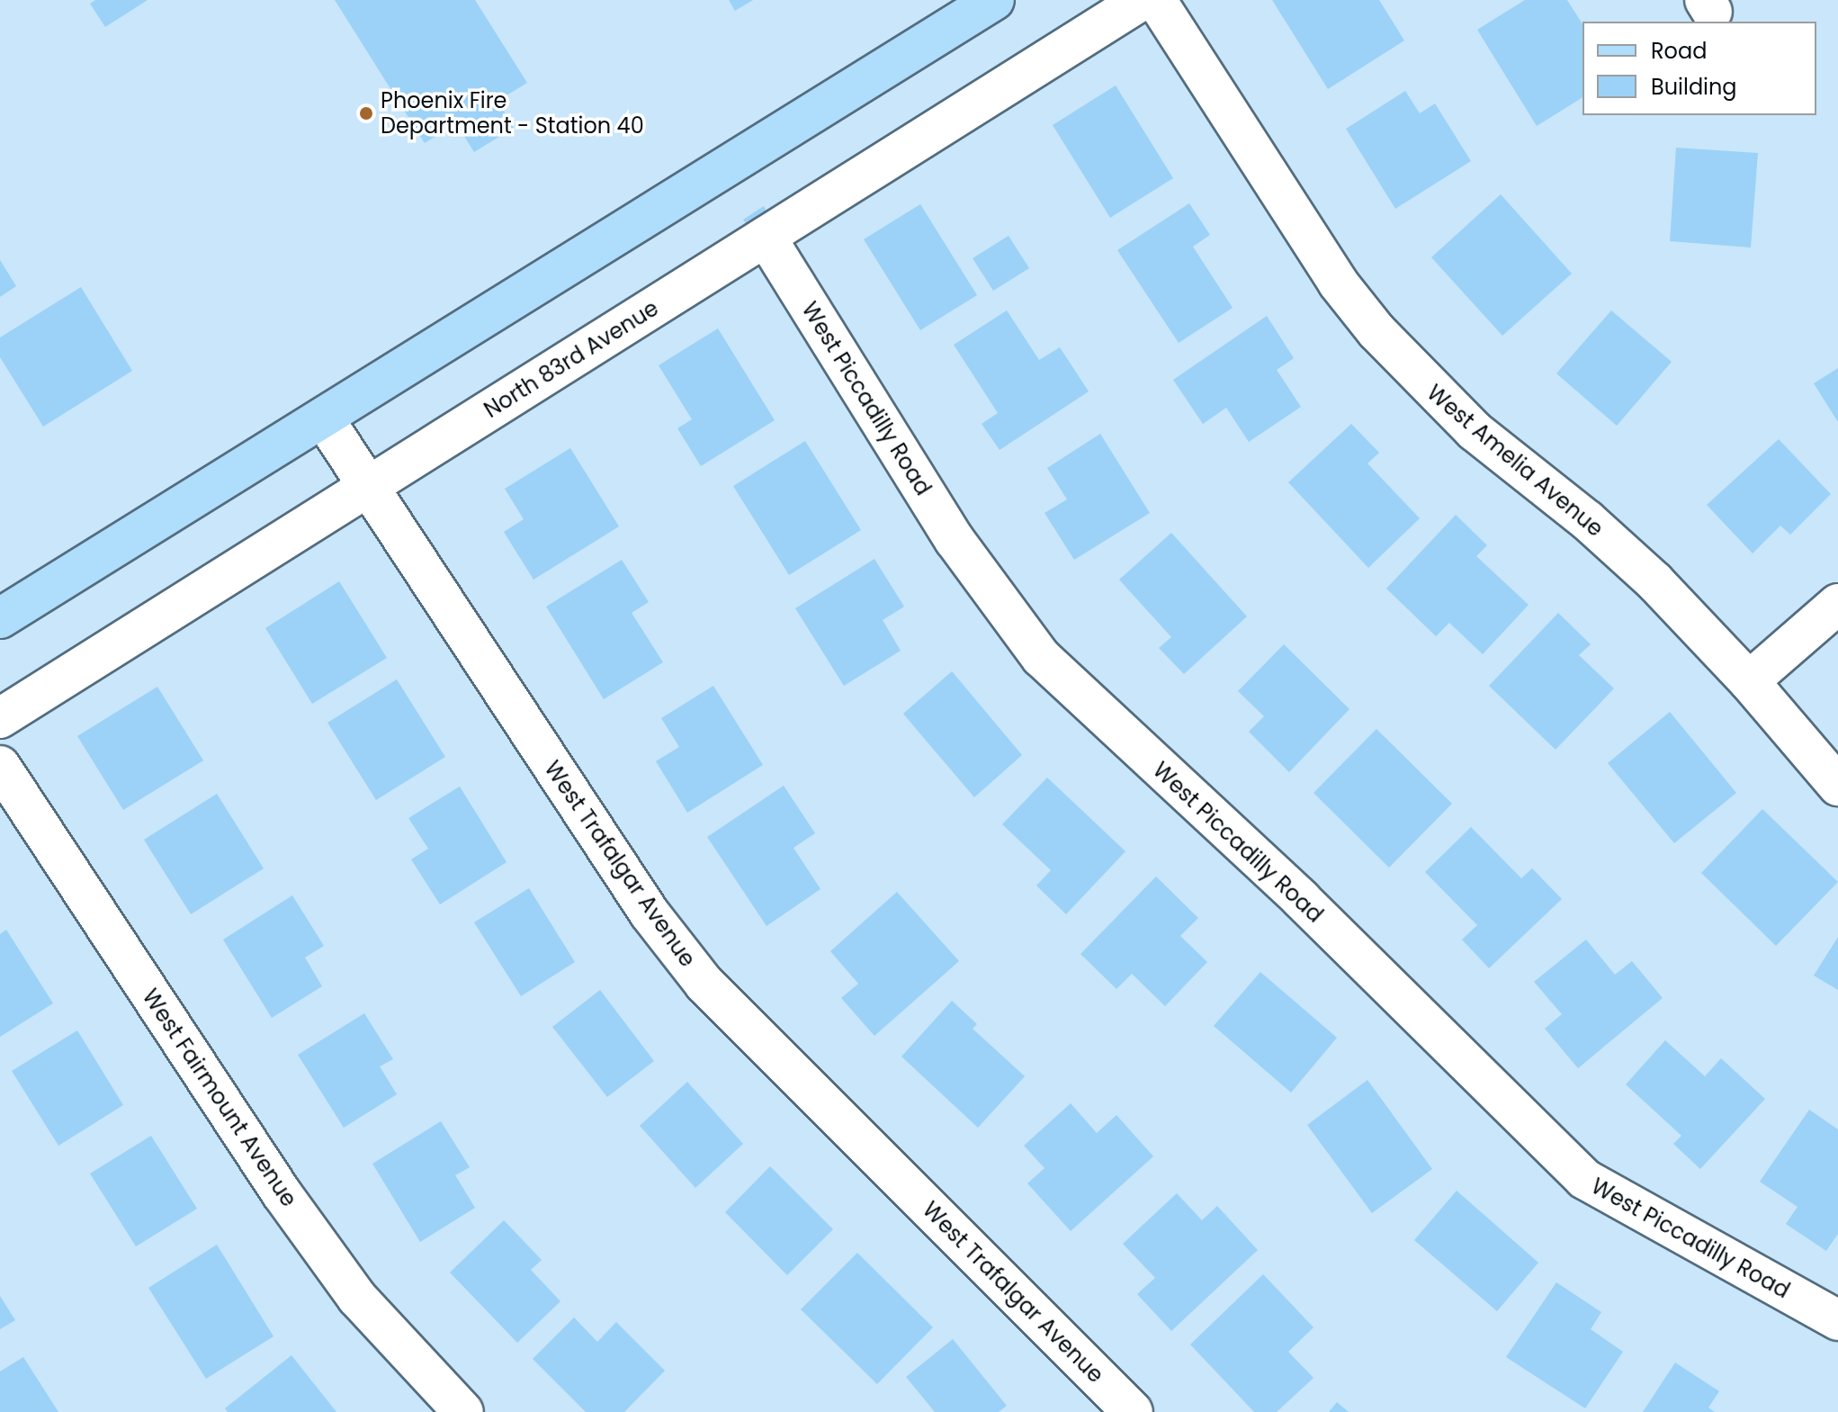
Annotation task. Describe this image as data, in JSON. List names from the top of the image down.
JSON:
{
  "streets": {
    "street": [
      "North 83rd Avenue",
      "West Piccadilly Road",
      "West Amelia Avenue",
      "West Trafalgar Avenue",
      "West Fairmount Avenue"
    ]
  },
  "crossings": [
    ["North 83rd Avenue", "West Piccadilly Road"],
    ["North 83rd Avenue", "West Trafalgar Avenue"]
  ],
  "places": ["Phoenix Fire Department - Station 40"],
  "legend": ["Road", "Building"]
}
